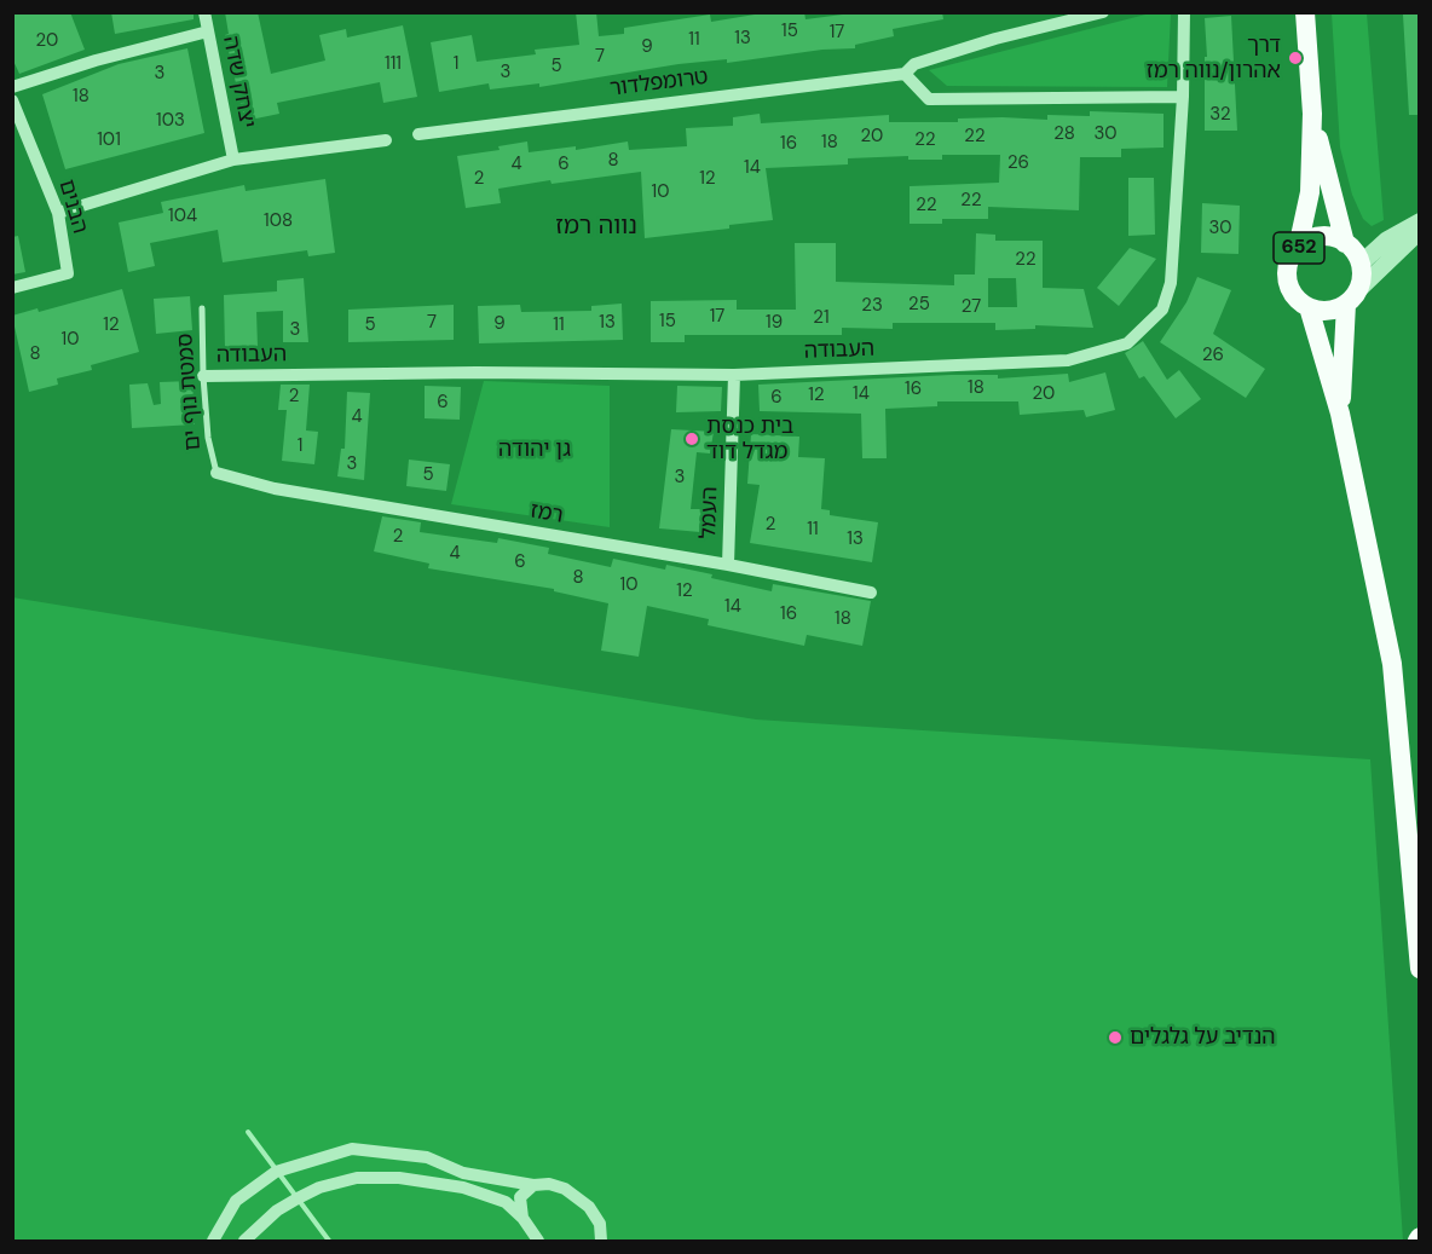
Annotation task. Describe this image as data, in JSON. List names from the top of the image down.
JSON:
{
  "streets": {
    "main road": ["652"],
    "street": [
      "יצחק שדה",
      "טרומפלדור",
      "הבנים",
      "העבודה",
      "העמל",
      "רמז"
    ],
    "lane": ["סמטת נוף ים"]
  },
  "crossings": [
    ["העבודה", "סמטת נוף ים"],
    ["העבודה", "העמל"],
    ["סמטת נוף ים", "רמז"],
    ["העמל", "רמז"]
  ],
  "districts": ["נווה רמז"],
  "parks": ["גן יהודה"],
  "places": ["דרך אהרון/נווה רמז", "בית כנסת מגדל דוד", "הנדיב על גלגלים"],
  "house_numbers": [
    "15",
    "17",
    "13",
    "11",
    "20",
    "9",
    "7",
    "111",
    "1",
    "5",
    "3",
    "3",
    "18",
    "32",
    "103",
    "28",
    "30",
    "20",
    "22",
    "101",
    "22",
    "18",
    "16",
    "8",
    "26",
    "4",
    "6",
    "14",
    "2",
    "12",
    "10",
    "22",
    "22",
    "104",
    "108",
    "30",
    "22",
    "25",
    "23",
    "27",
    "17",
    "21",
    "15",
    "7",
    "13",
    "19",
    "9",
    "12",
    "5",
    "11",
    "3",
    "10",
    "8",
    "26",
    "18",
    "16",
    "14",
    "20",
    "12",
    "2",
    "6",
    "6",
    "4",
    "1",
    "3",
    "5",
    "3",
    "2",
    "11",
    "2",
    "13",
    "4",
    "6",
    "8",
    "10",
    "12",
    "14",
    "16",
    "18"
  ]
}
